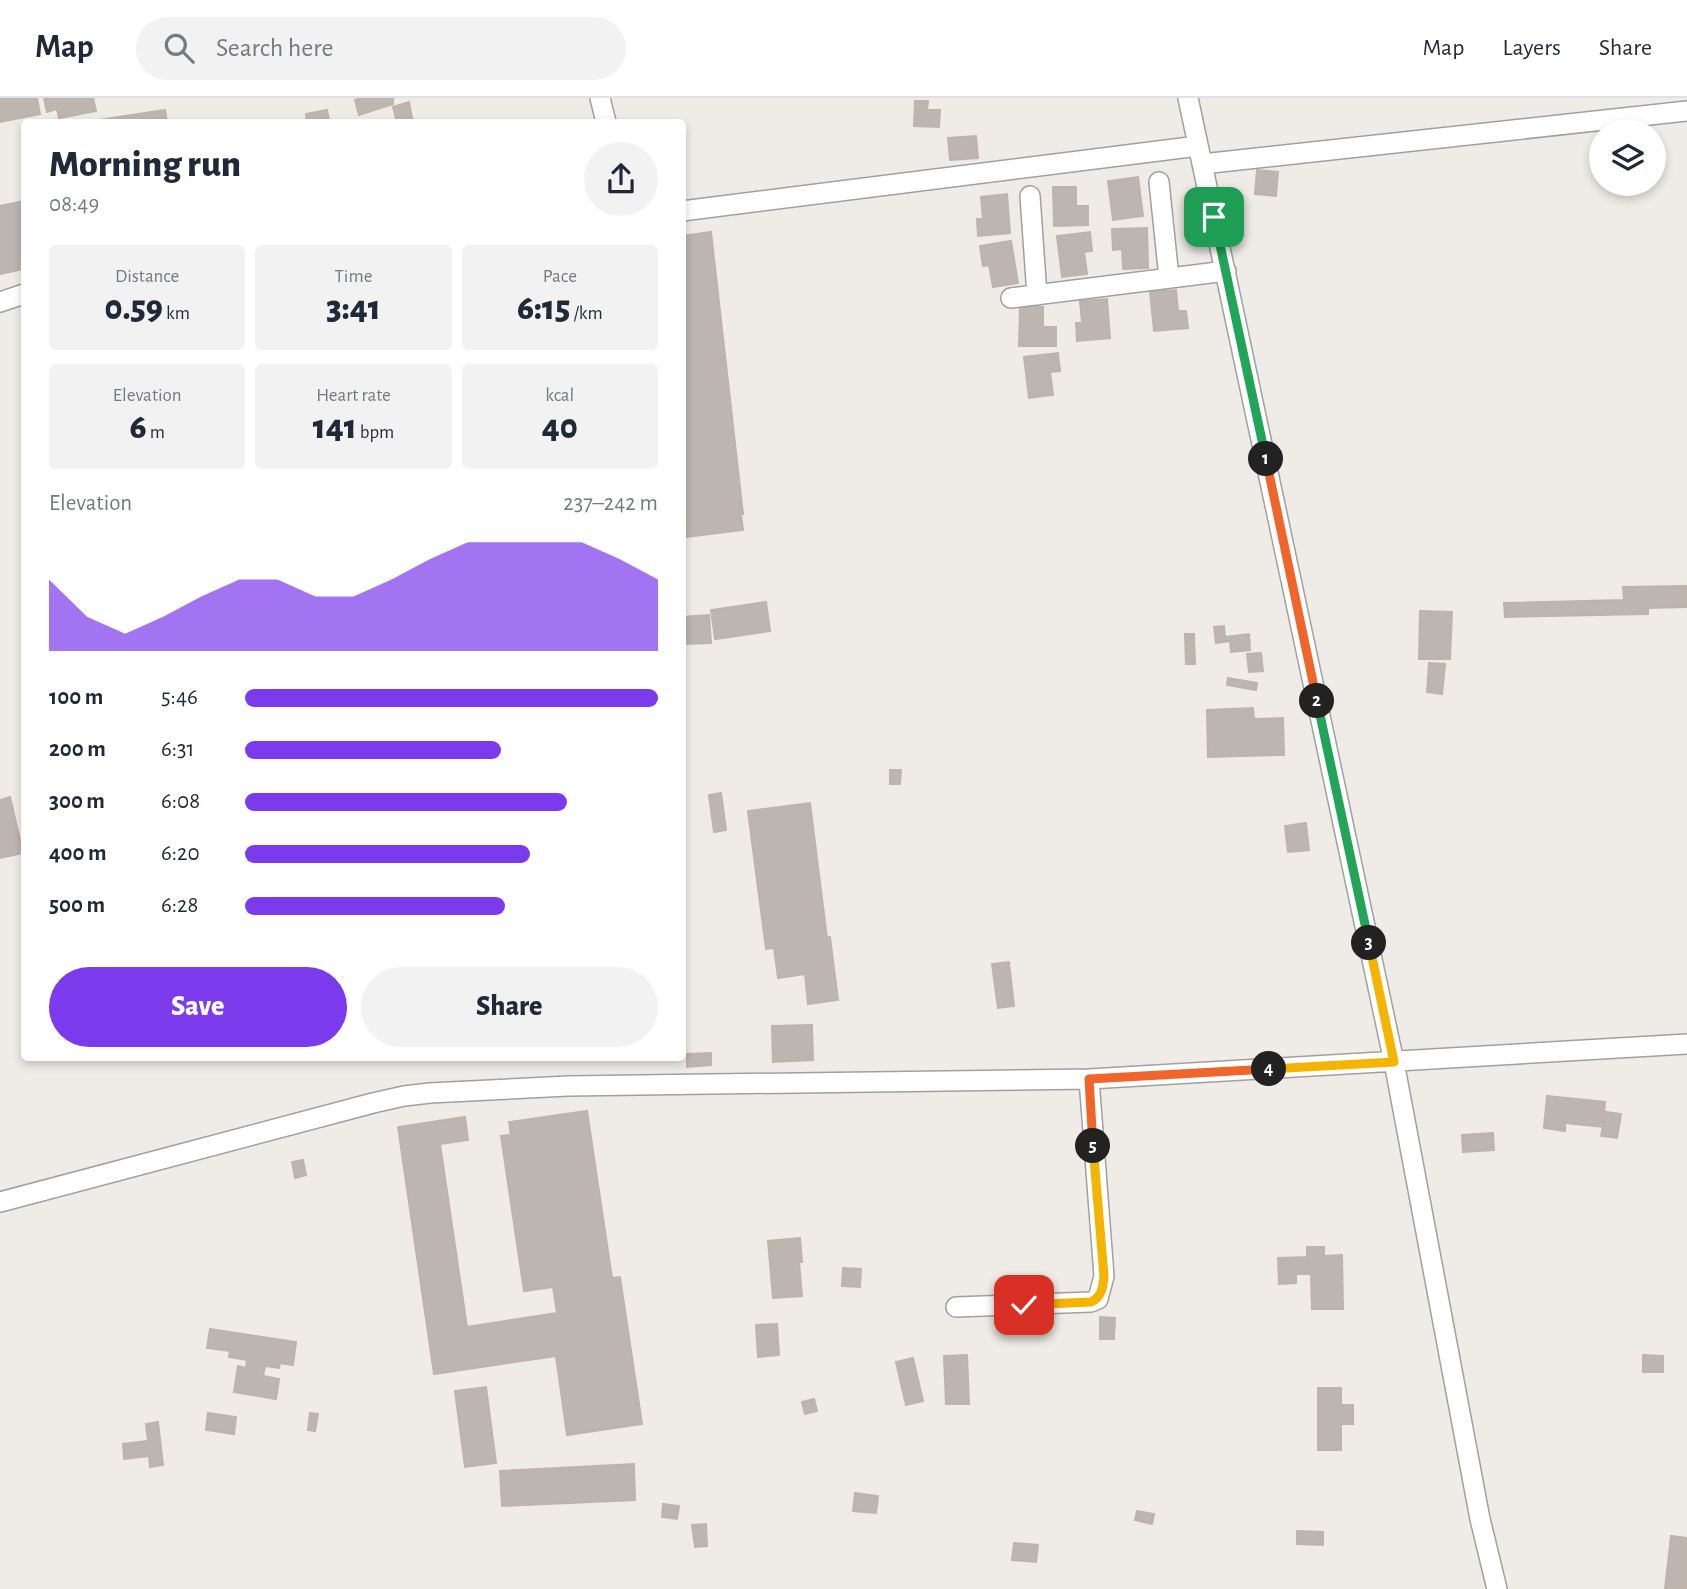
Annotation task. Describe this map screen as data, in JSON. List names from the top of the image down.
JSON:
{
  "page": {
    "header": "Map",
    "search": "Search here",
    "nav": ["Map", "Layers", "Share"],
    "heading": ["Morning run", "08:49"],
    "stats": [
      ["Distance", "0.59 km"],
      ["Time", "3:41"],
      ["Pace", "6:15 /km"],
      ["Elevation", "6 m"],
      ["Heart rate", "141 bpm"],
      ["kcal", "40"]
    ],
    "pins": [
      "1",
      "2",
      "3",
      "4",
      "5"
    ],
    "chart": ["Elevation", "237–242 m"],
    "list": [
      {
        "name": "100 m",
        "note": "5:46"
      },
      {
        "name": "200 m",
        "note": "6:31"
      },
      {
        "name": "300 m",
        "note": "6:08"
      },
      {
        "name": "400 m",
        "note": "6:20"
      },
      {
        "name": "500 m",
        "note": "6:28"
      }
    ],
    "buttons": ["Save", "Share"]
  }
}
